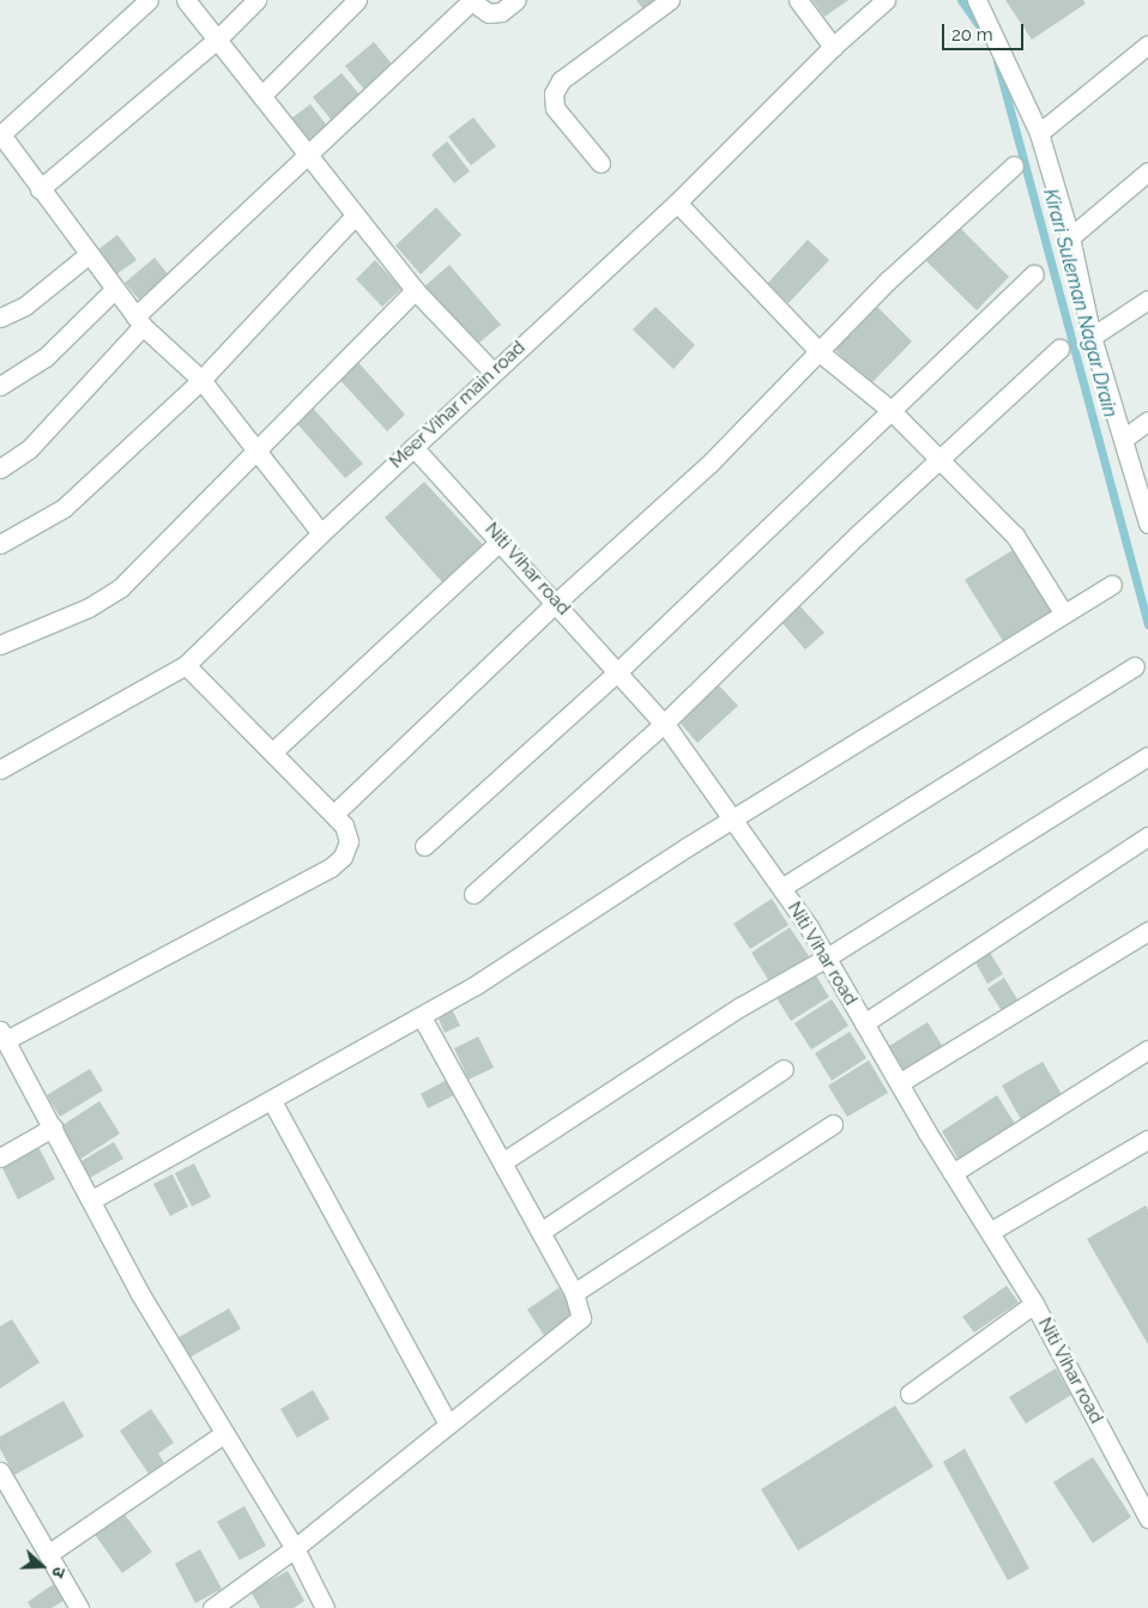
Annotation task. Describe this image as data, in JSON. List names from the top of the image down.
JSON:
{
  "streets": {
    "street": ["Meer Vihar main road", "Niti Vihar road"]
  },
  "crossings": [
    ["Meer Vihar main road", "Niti Vihar road"]
  ],
  "water": ["Kirari Suleman Nagar Drain"],
  "scale_bar": "20 m",
  "north": "right"
}
